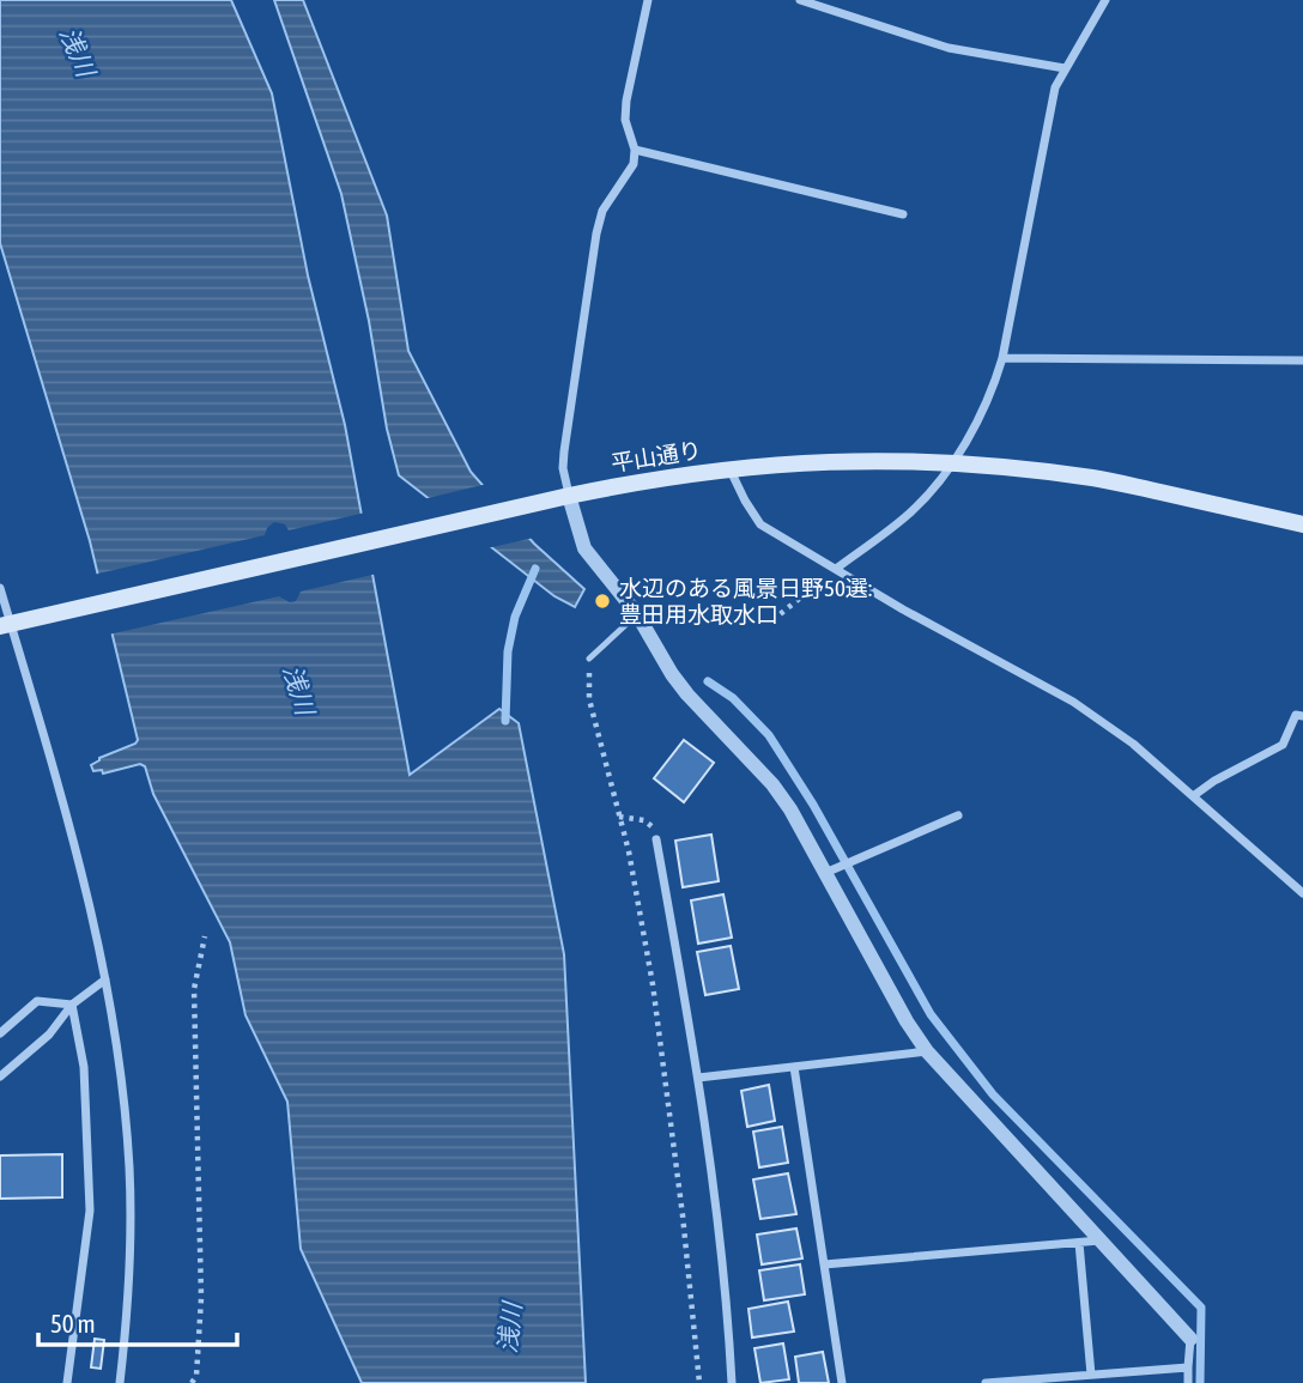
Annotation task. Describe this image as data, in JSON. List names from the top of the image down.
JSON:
{
  "streets": {
    "main road": ["平山通り"]
  },
  "water": ["浅川"],
  "places": ["水辺のある風景日野50選: 豊田用水取水口"],
  "scale_bar": "50 m"
}
